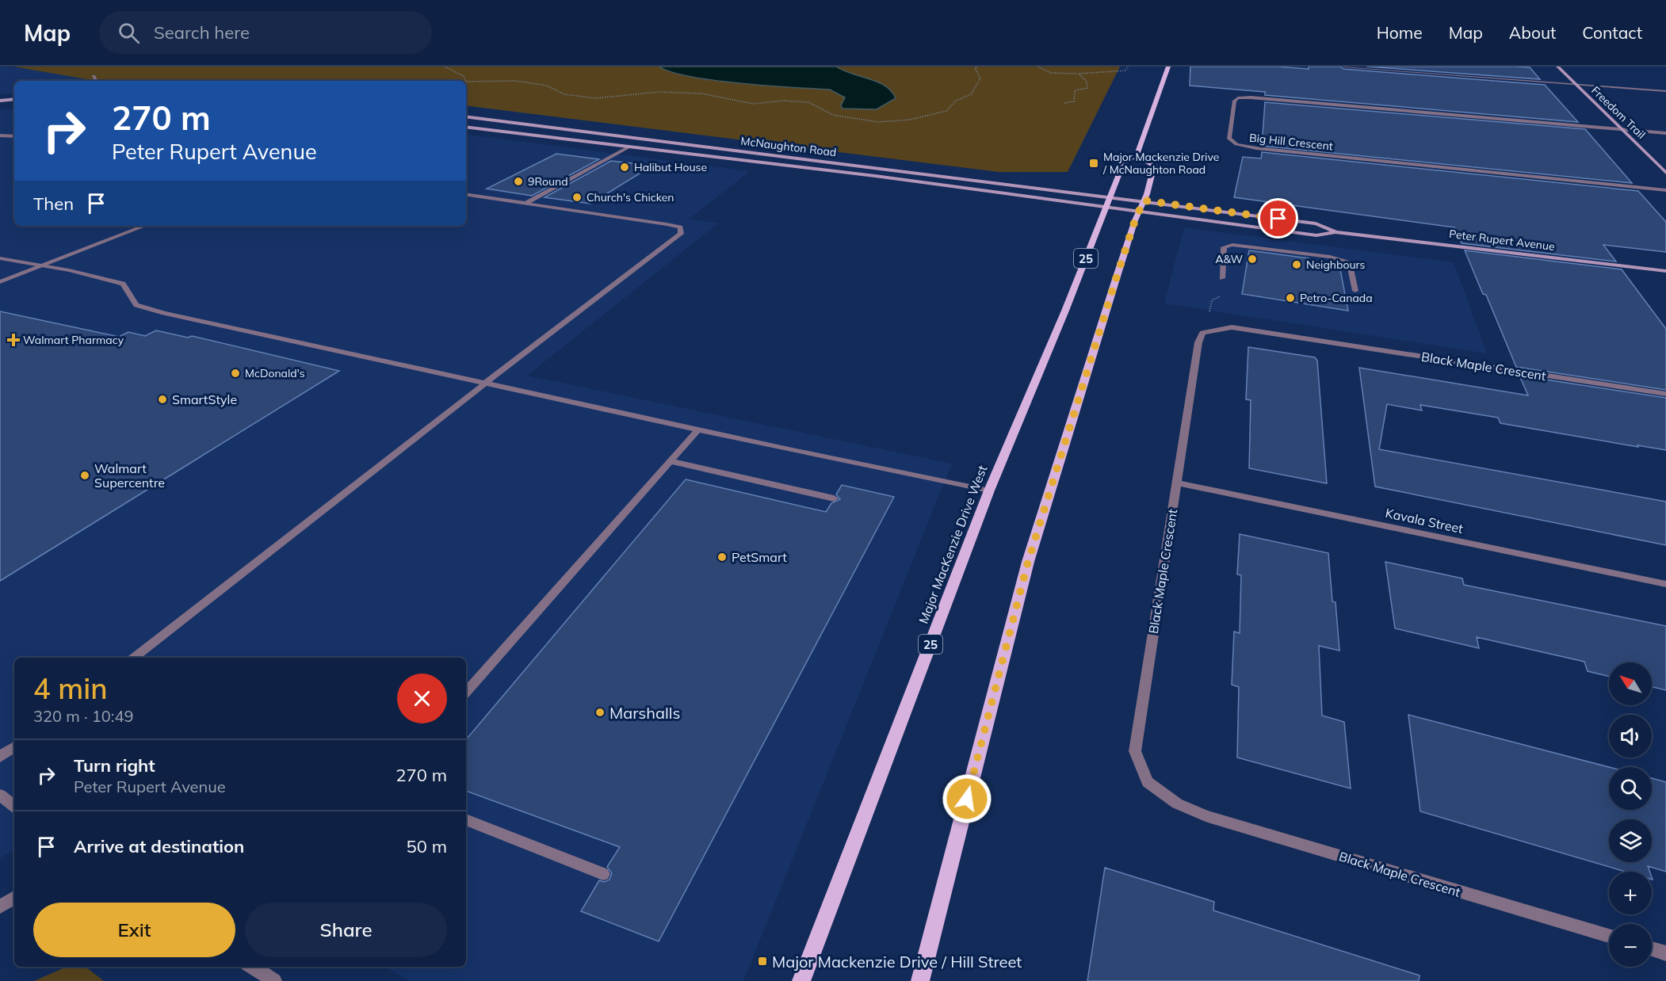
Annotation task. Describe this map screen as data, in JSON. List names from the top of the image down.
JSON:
{
  "streets": {
    "main road": ["25", "Major MacKenzie Drive West"],
    "street": [
      "Freedom Trail",
      "Big Hill Crescent",
      "McNaughton Road",
      "Peter Rupert Avenue",
      "Black Maple Crescent",
      "Kavala Street"
    ]
  },
  "crossings": [
    ["Freedom Trail", "Big Hill Crescent"],
    ["McNaughton Road", "Peter Rupert Avenue"],
    ["McNaughton Road", "Major MacKenzie Drive West"],
    ["Black Maple Crescent", "Kavala Street"]
  ],
  "places": {
    "transit": ["Major Mackenzie Drive / McNaughton Road", "Major Mackenzie Drive / Hill Street"],
    "other": [
      "Halibut House",
      "9Round",
      "Church's Chicken",
      "A&W",
      "Neighbours",
      "Petro-Canada",
      "McDonald's",
      "SmartStyle",
      "Walmart Supercentre",
      "PetSmart",
      "Marshalls"
    ],
    "health": ["Walmart Pharmacy"]
  },
  "north": "top left",
  "page": {
    "header": "Map",
    "search": "Search here",
    "nav": [
      "Home",
      "Map",
      "About",
      "Contact"
    ],
    "turn": ["270 m", "Peter Rupert Avenue"],
    "then": "Then",
    "heading": ["4 min", "320 m · 10:49"],
    "map_buttons": ["+", "−"],
    "list": [
      {
        "name": "Turn right",
        "note": "Peter Rupert Avenue",
        "value": "270 m"
      },
      {
        "name": "Arrive at destination",
        "value": "50 m"
      }
    ],
    "buttons": ["Exit", "Share"]
  }
}
